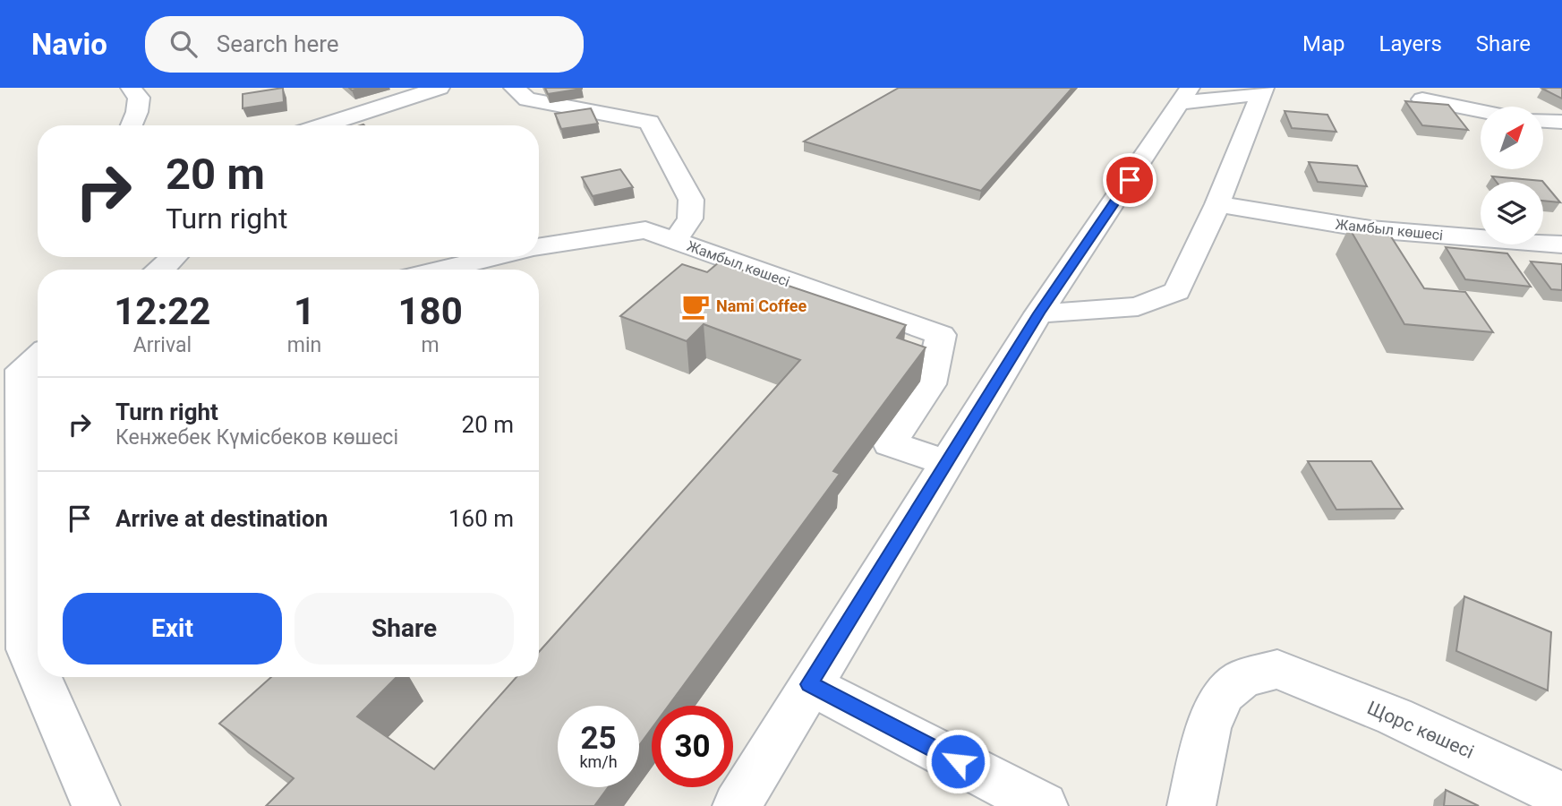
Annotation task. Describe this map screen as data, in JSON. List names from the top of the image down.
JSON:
{
  "streets": {
    "street": ["Жамбыл көшесі", "Щорс көшесі"]
  },
  "places": {
    "cafe": ["Nami Coffee"]
  },
  "north": "top right",
  "page": {
    "header": "Navio",
    "search": "Search here",
    "nav": ["Map", "Layers", "Share"],
    "turn": ["20 m", "Turn right"],
    "eta": [
      "12:22",
      "Arrival",
      "1",
      "min",
      "180",
      "m"
    ],
    "list": [
      {
        "name": "Turn right",
        "note": "Кенжебек Күмісбеков көшесі",
        "value": "20 m"
      },
      {
        "name": "Arrive at destination",
        "value": "160 m"
      }
    ],
    "buttons": ["Exit", "Share"],
    "speed": "25 km/h",
    "limit": "30"
  }
}
